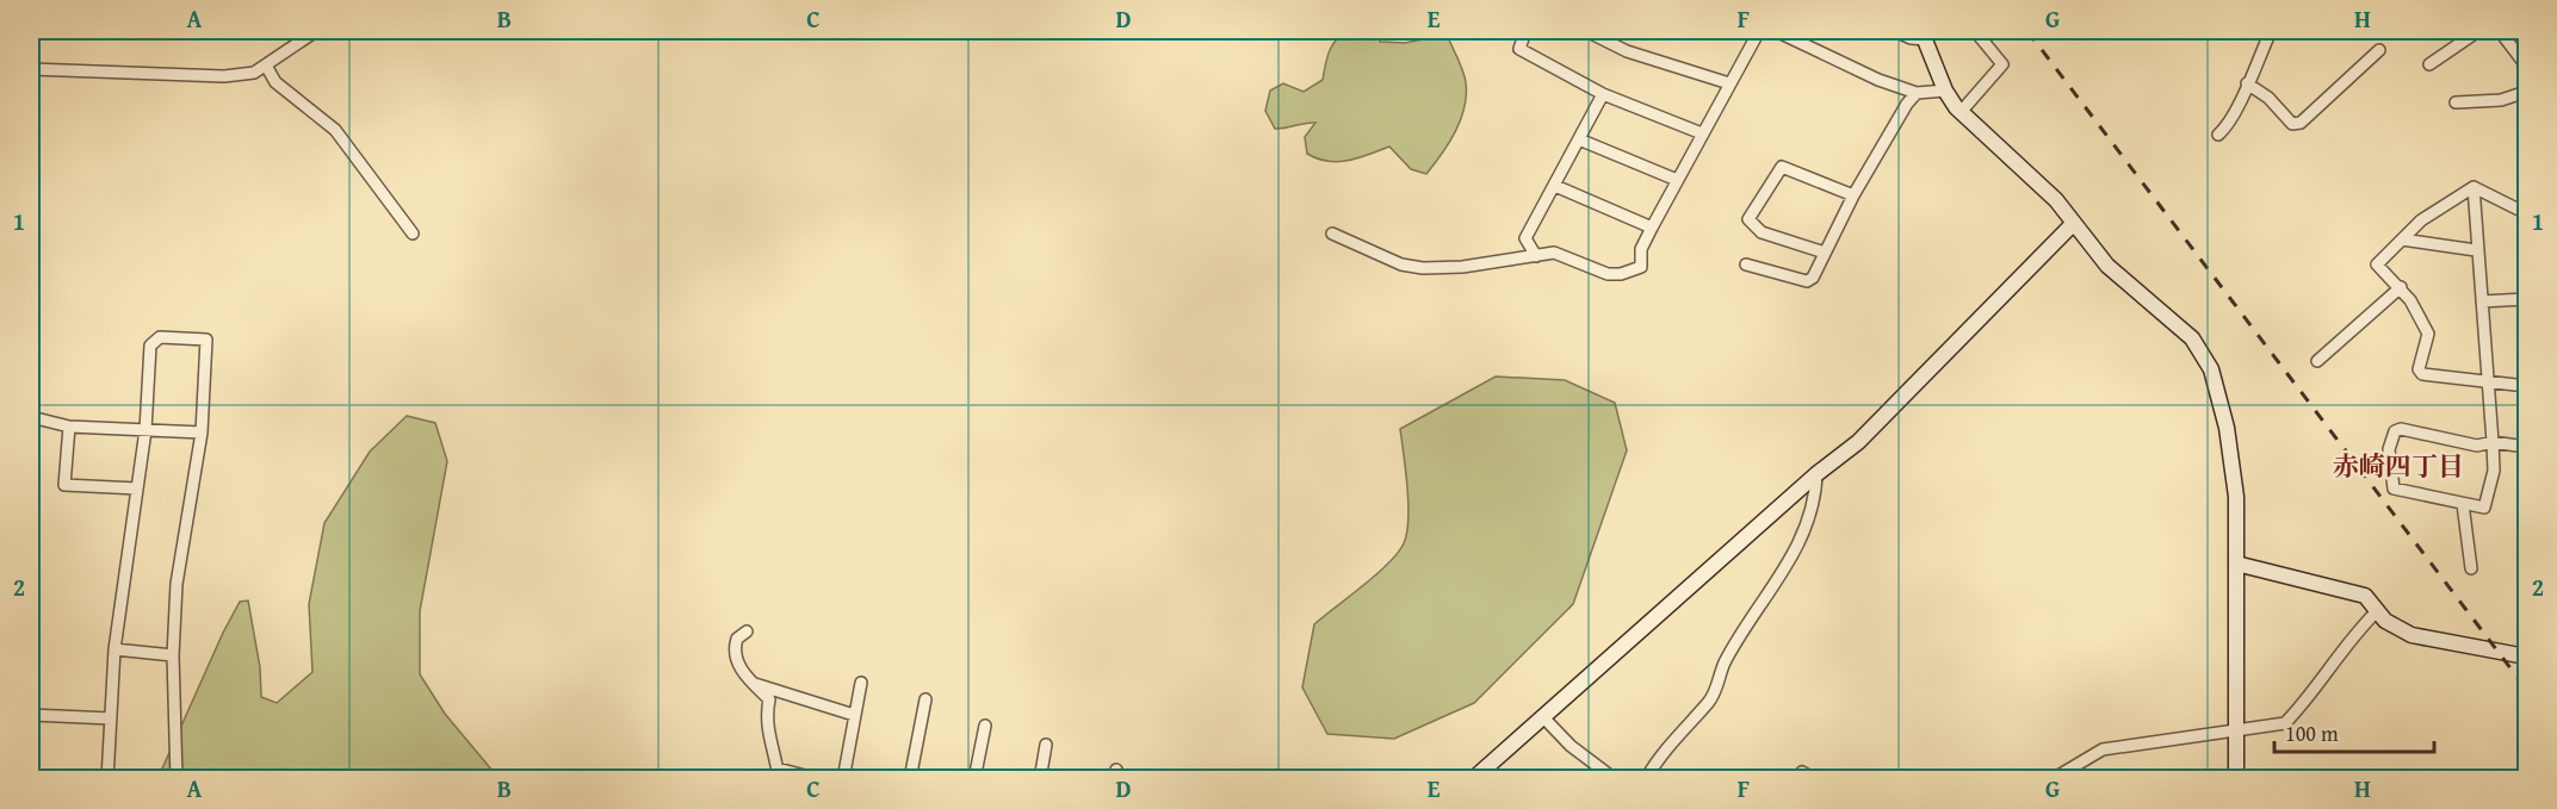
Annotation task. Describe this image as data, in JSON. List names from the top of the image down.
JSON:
{
  "districts": ["赤崎四丁目"],
  "scale_bar": "100 m",
  "grid": {
    "columns": [
      "A",
      "B",
      "C",
      "D",
      "E",
      "F",
      "G",
      "H"
    ],
    "rows": ["1", "2"]
  }
}
